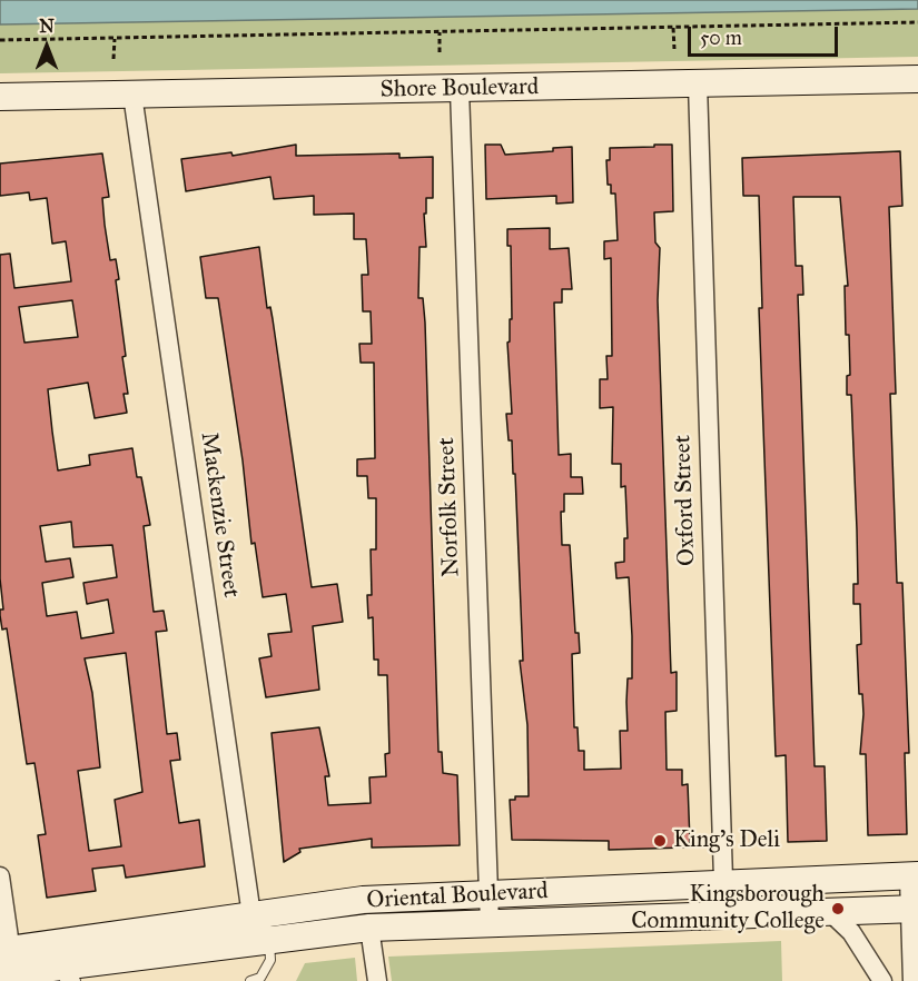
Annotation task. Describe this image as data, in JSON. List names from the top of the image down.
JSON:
{
  "streets": {
    "street": [
      "Shore Boulevard",
      "Oxford Street",
      "Norfolk Street",
      "Mackenzie Street",
      "Oriental Boulevard"
    ]
  },
  "crossings": [
    ["Shore Boulevard", "Oxford Street"],
    ["Shore Boulevard", "Norfolk Street"],
    ["Shore Boulevard", "Mackenzie Street"],
    ["Oxford Street", "Oriental Boulevard"],
    ["Norfolk Street", "Oriental Boulevard"],
    ["Mackenzie Street", "Oriental Boulevard"]
  ],
  "places": ["King's Deli", "Kingsborough Community College"],
  "scale_bar": "50 m",
  "north": "top"
}
